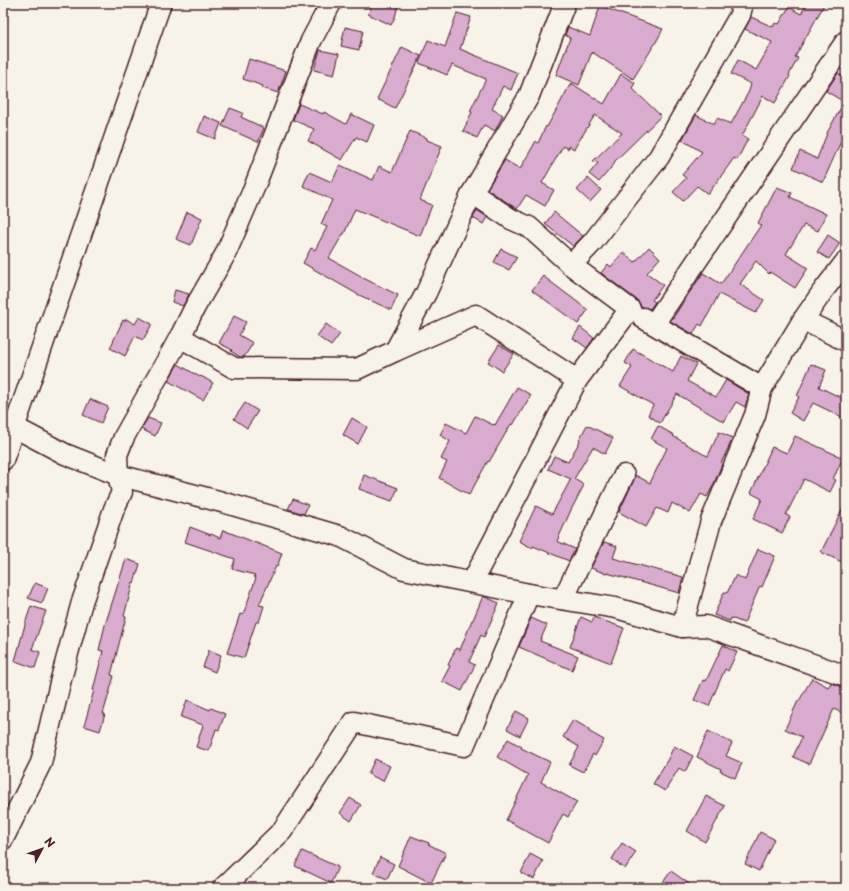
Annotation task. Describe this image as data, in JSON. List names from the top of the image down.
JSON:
{
  "north": "top right"
}
